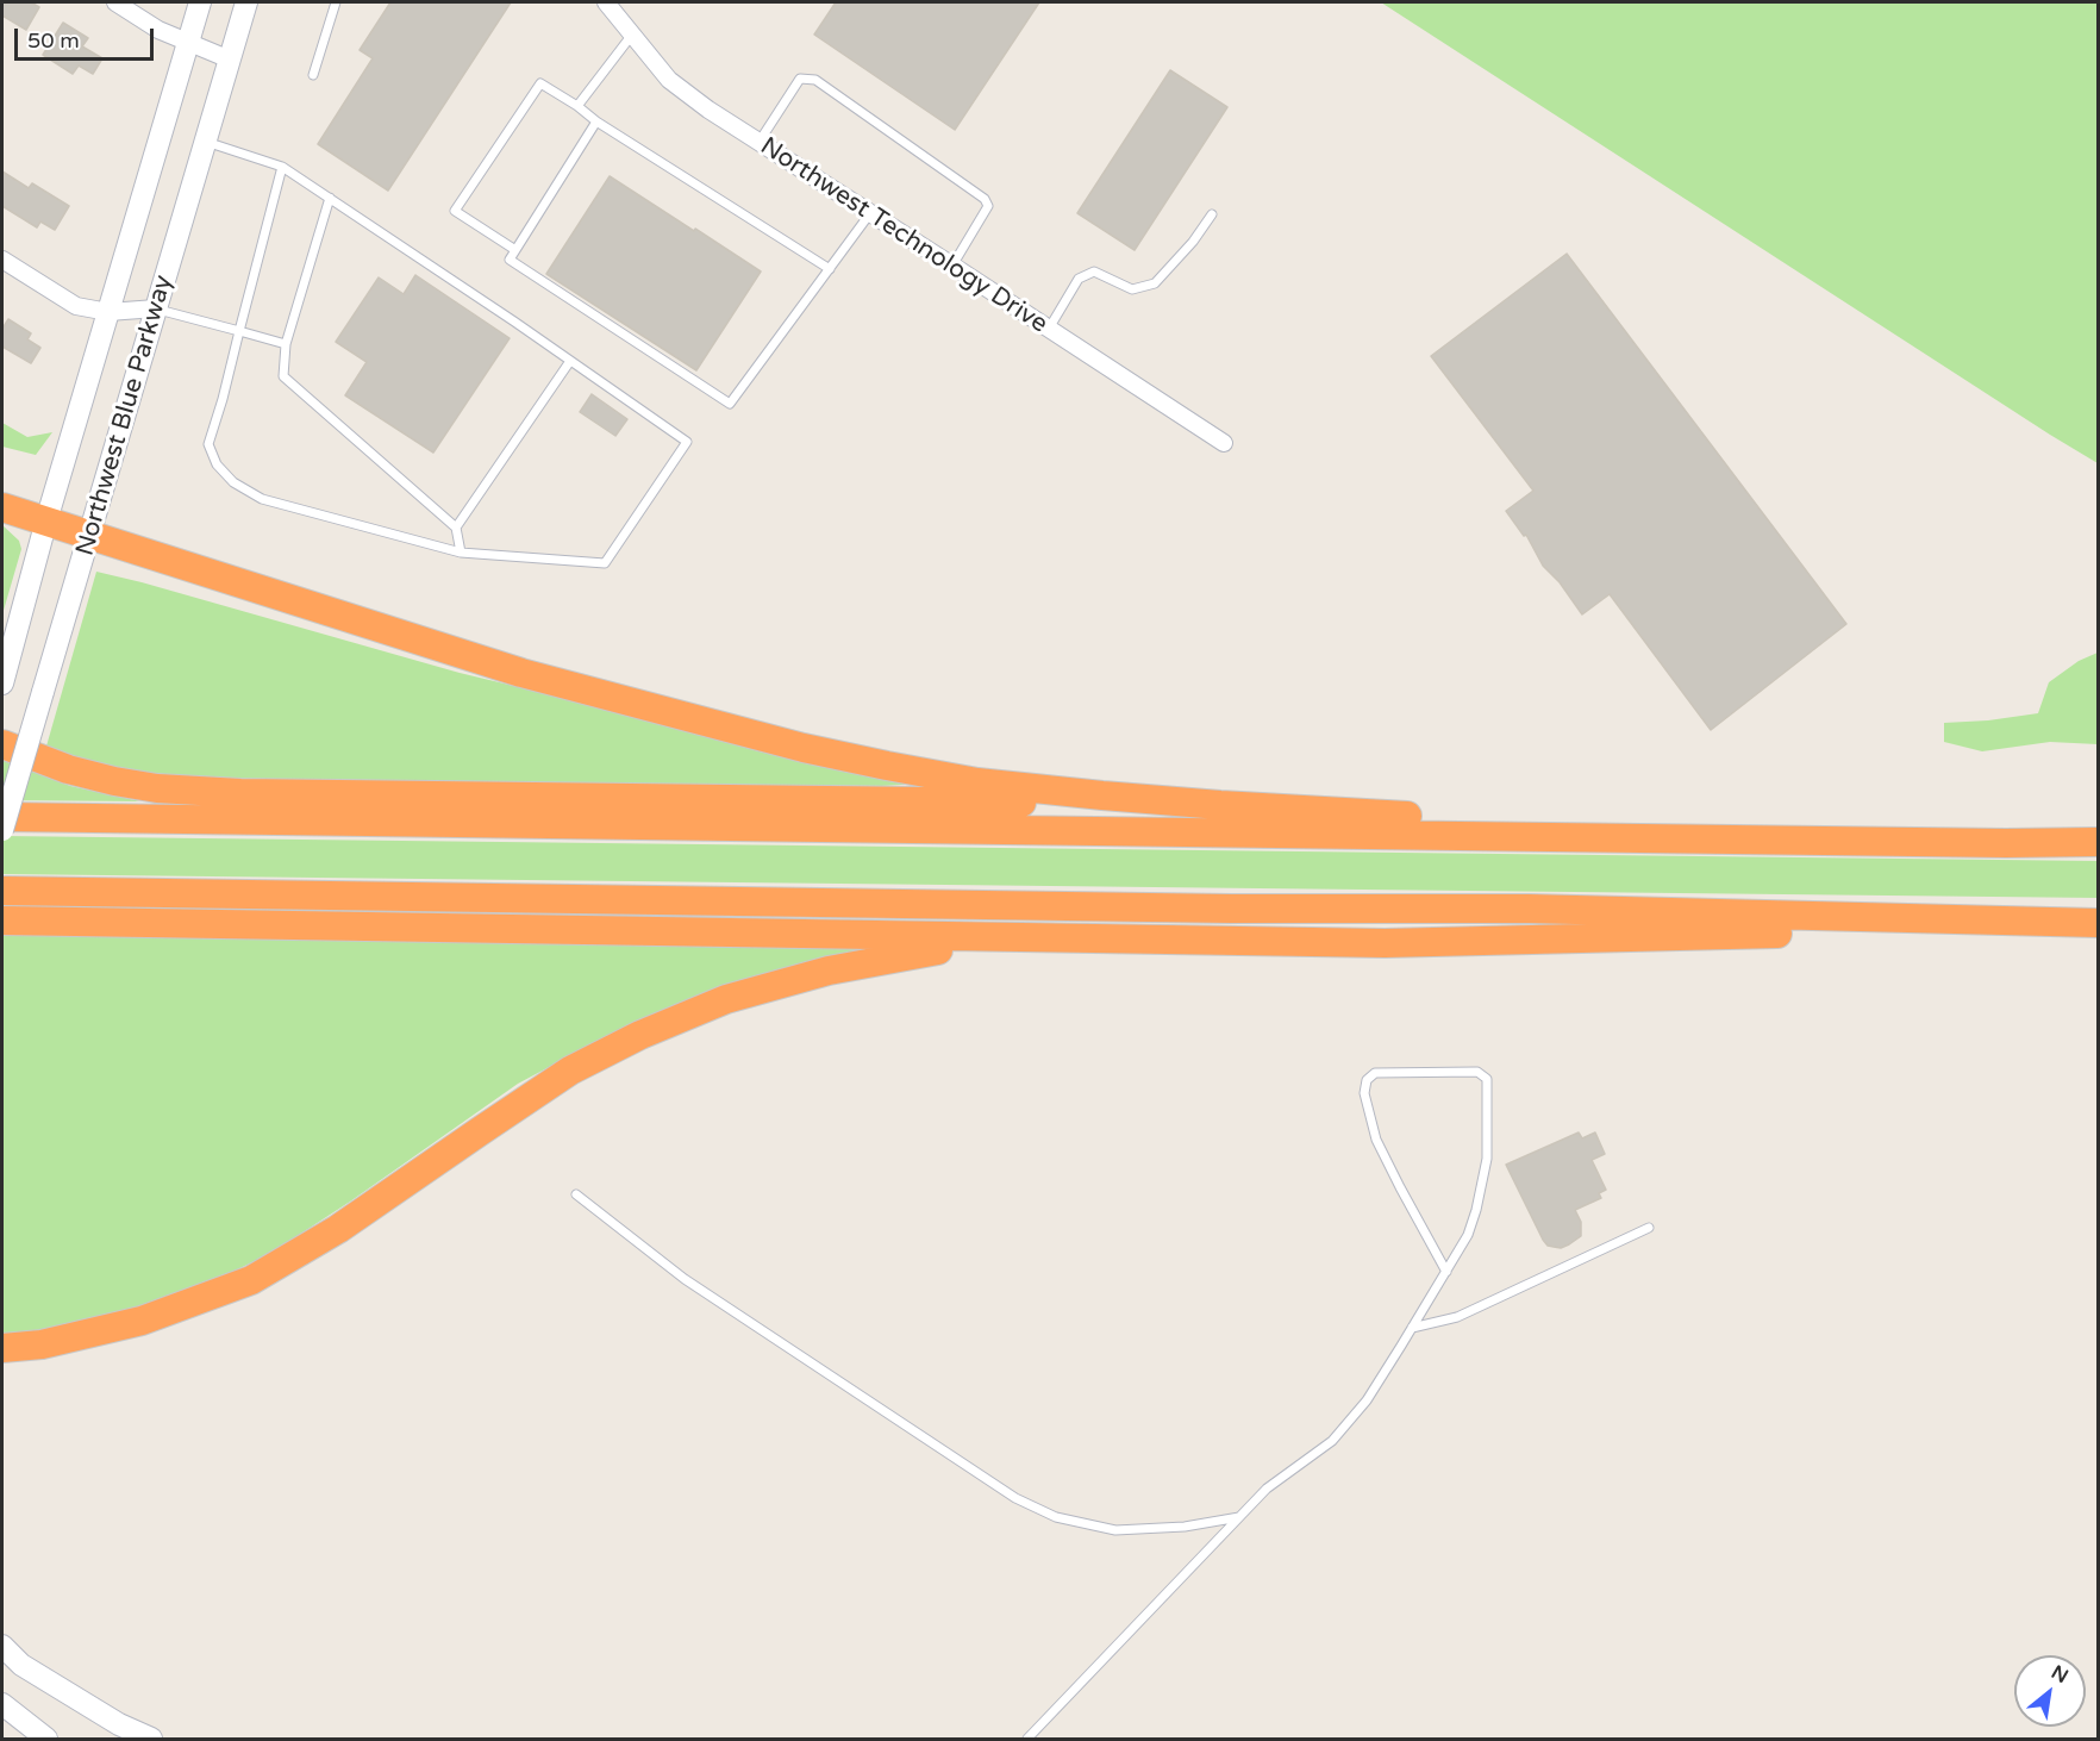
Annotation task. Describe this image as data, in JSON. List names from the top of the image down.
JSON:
{
  "streets": {
    "street": ["Northwest Technology Drive", "Northwest Blue Parkway"]
  },
  "scale_bar": "50 m",
  "north": "top right"
}
